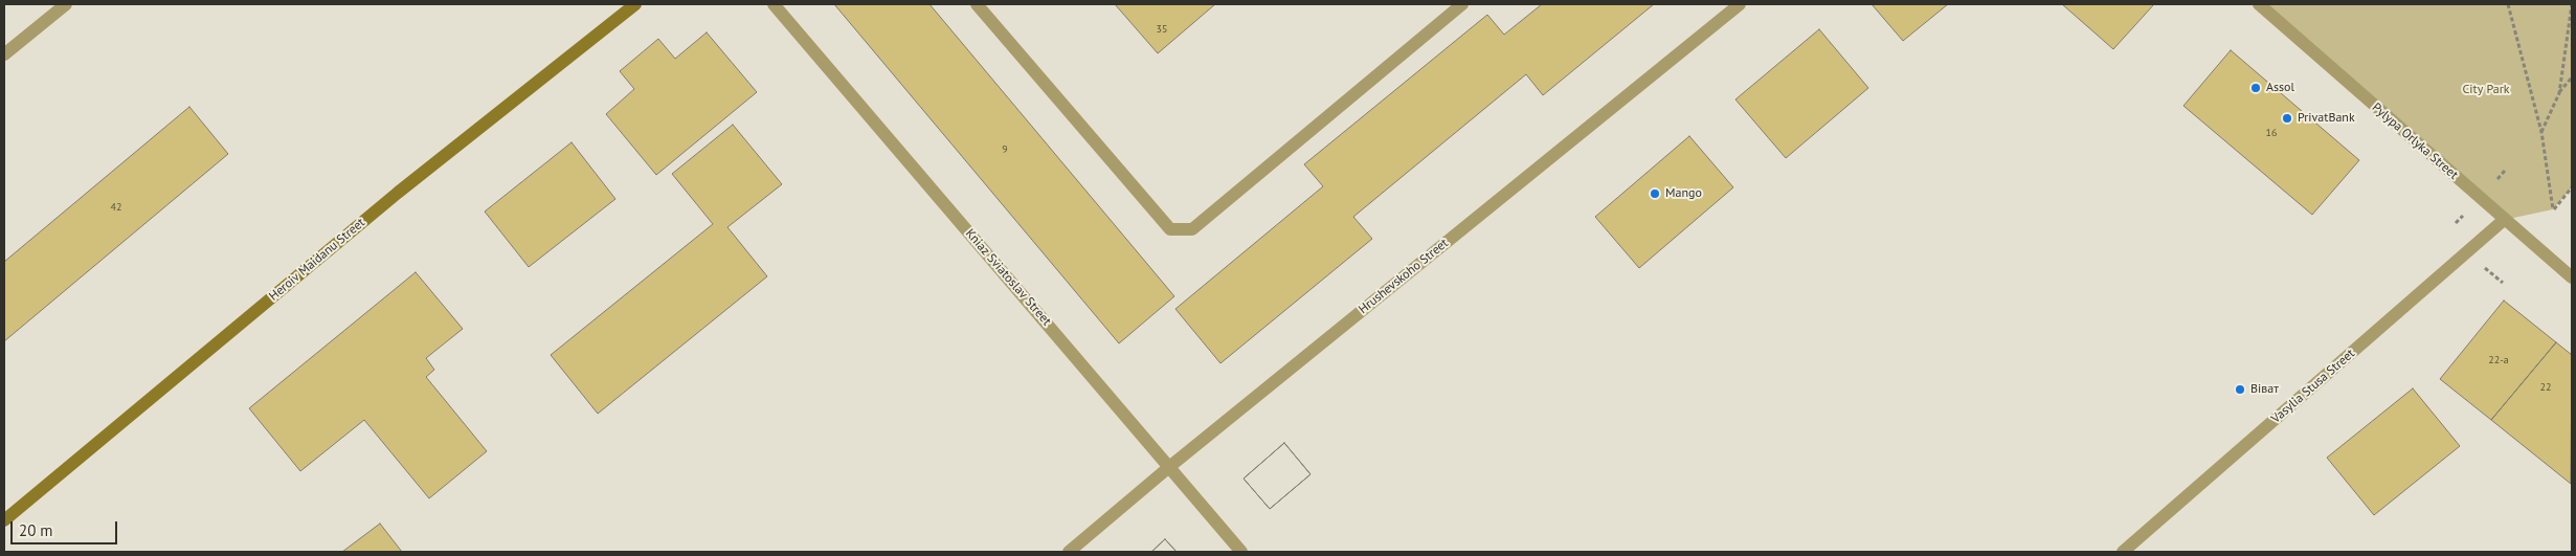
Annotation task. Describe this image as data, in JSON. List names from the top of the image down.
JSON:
{
  "streets": {
    "street": [
      "Pylypa Orlyka Street",
      "Heroiv Maidanu Street",
      "Hrushevskoho Street",
      "Kniaz Sviatoslav Street",
      "Vasylia Stusa Street"
    ]
  },
  "crossings": [
    ["Pylypa Orlyka Street", "Vasylia Stusa Street"],
    ["Hrushevskoho Street", "Kniaz Sviatoslav Street"]
  ],
  "parks": ["City Park"],
  "places": [
    "Assol",
    "PrivatBank",
    "Mango",
    "Віват"
  ],
  "house_numbers": [
    "35",
    "16",
    "9",
    "42",
    "22-а",
    "22"
  ],
  "scale_bar": "20 m"
}
